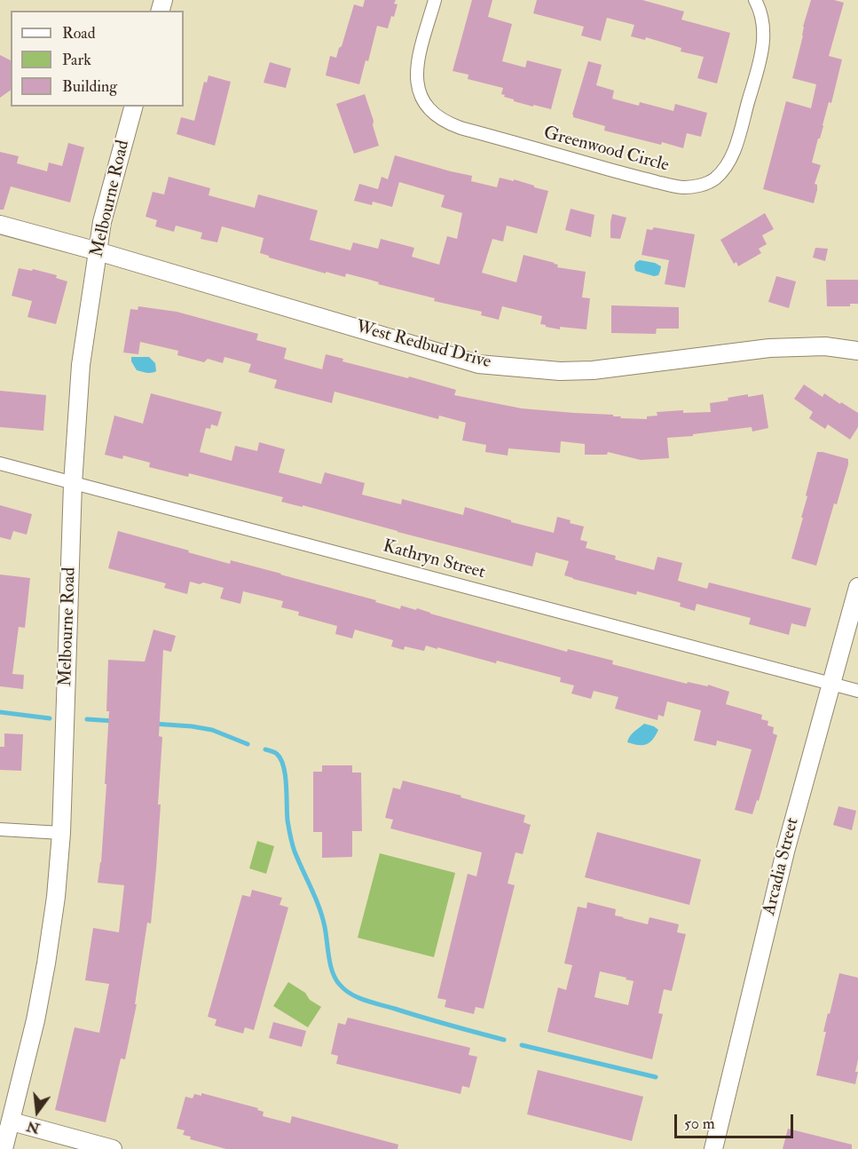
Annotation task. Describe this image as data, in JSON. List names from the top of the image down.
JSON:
{
  "streets": {
    "street": [
      "Greenwood Circle",
      "Melbourne Road",
      "West Redbud Drive",
      "Kathryn Street",
      "Arcadia Street"
    ]
  },
  "crossings": [
    ["Melbourne Road", "West Redbud Drive"],
    ["Melbourne Road", "Kathryn Street"],
    ["Kathryn Street", "Arcadia Street"]
  ],
  "legend": ["Road", "Park", "Building"],
  "scale_bar": "50 m",
  "north": "bottom"
}
